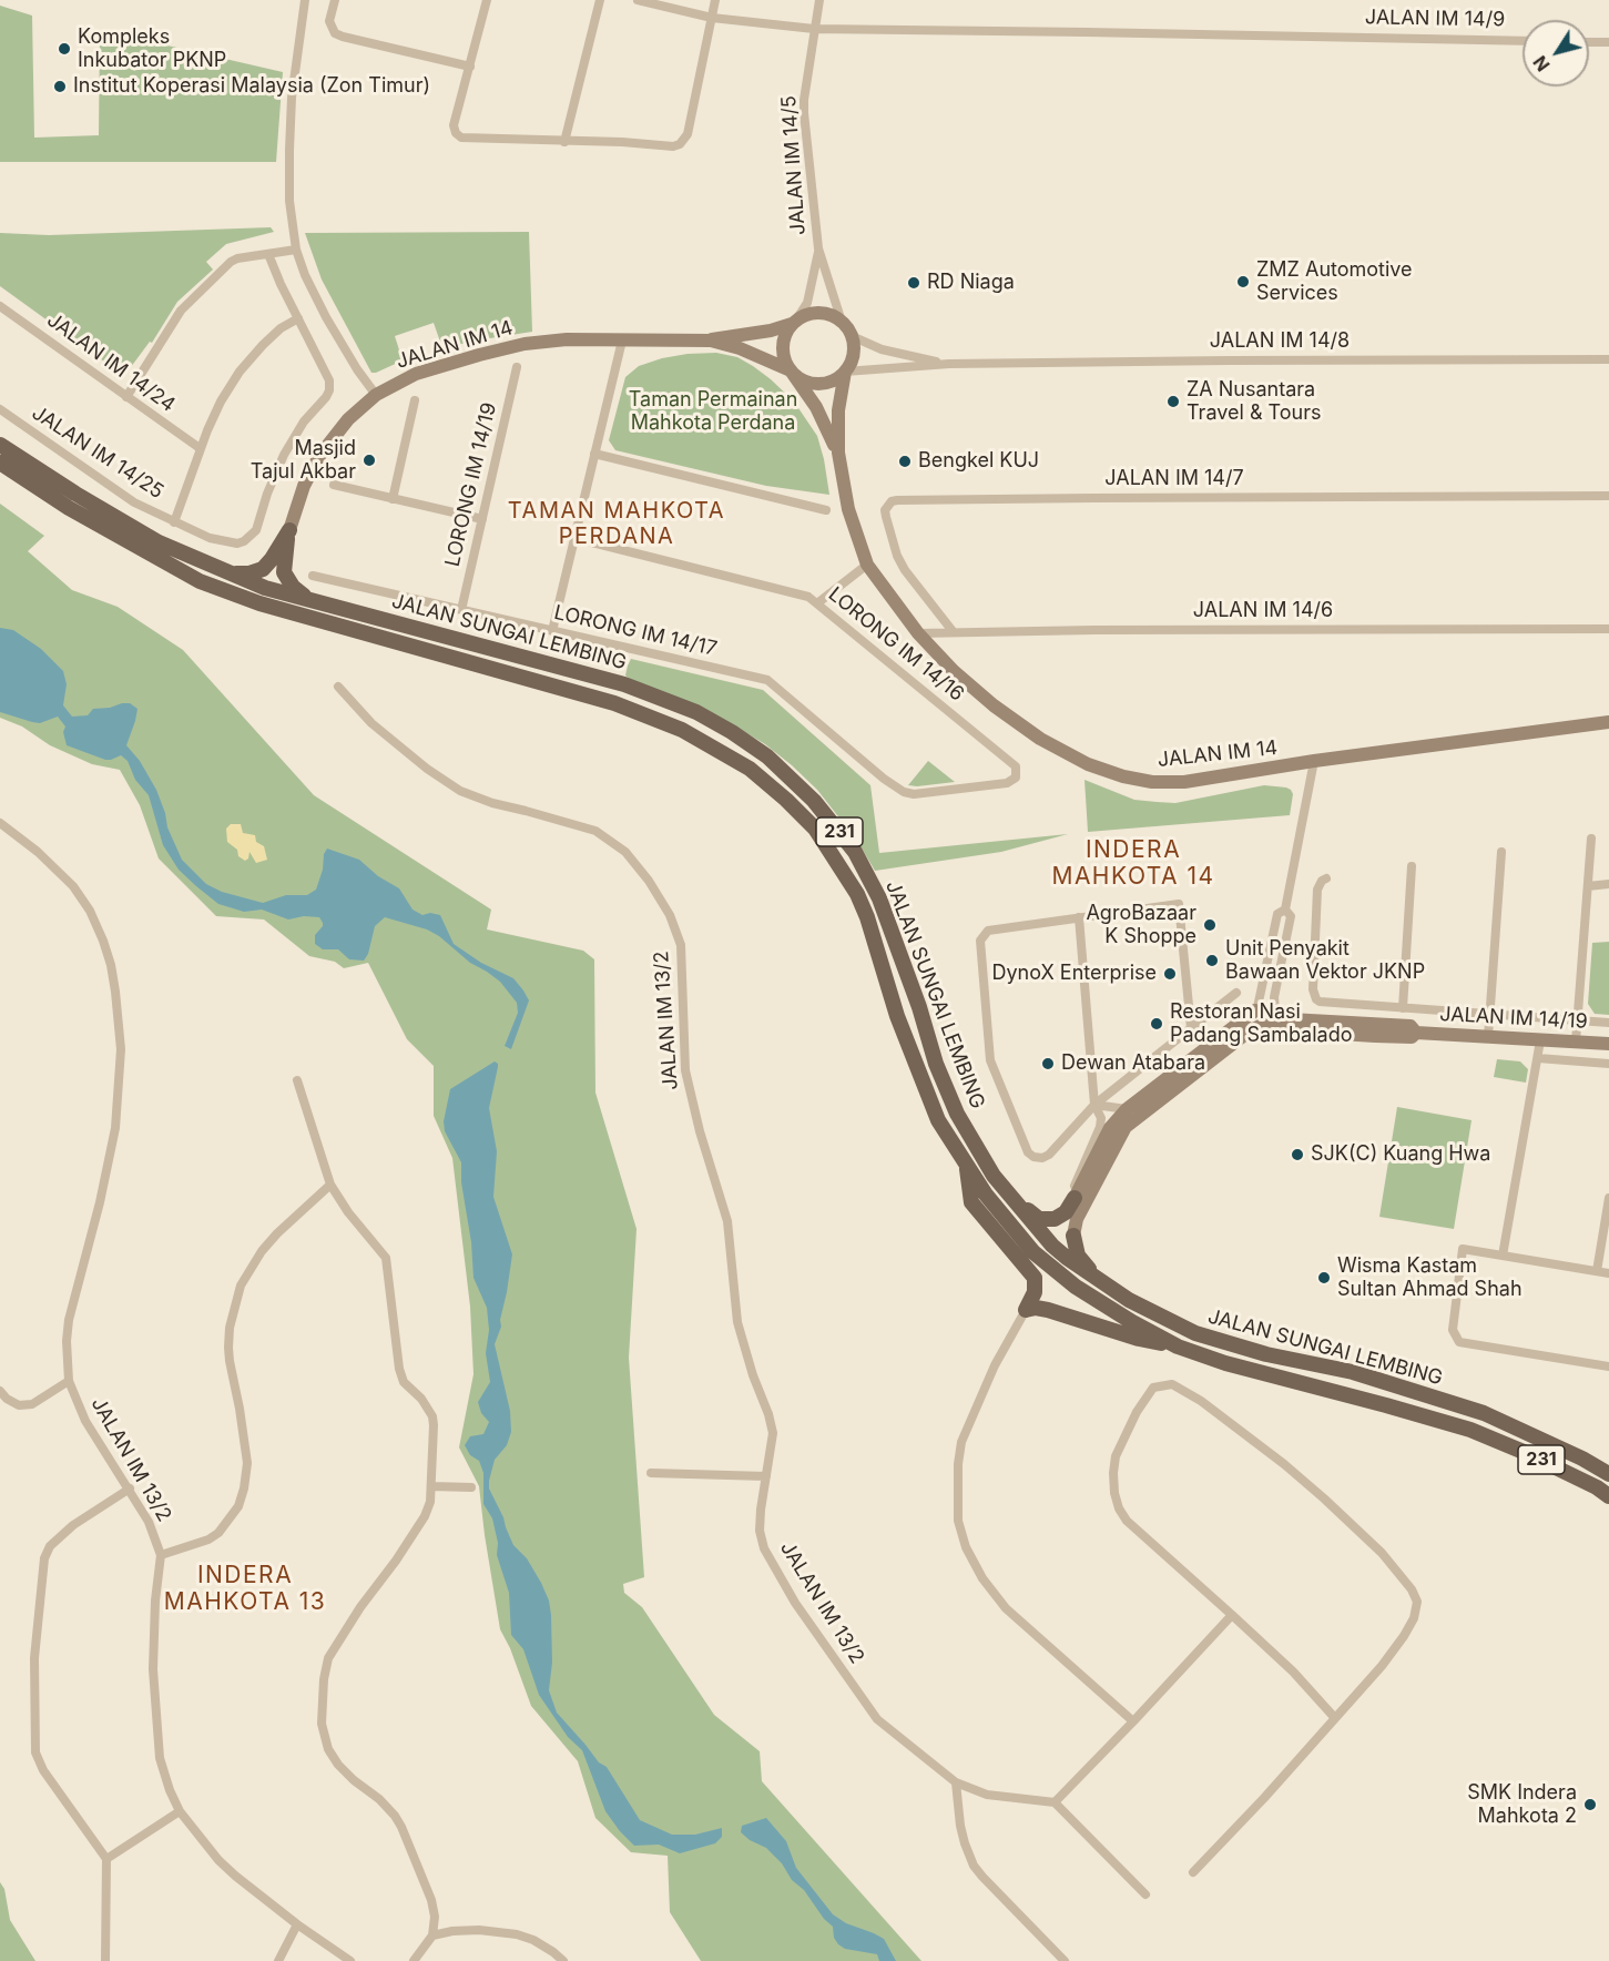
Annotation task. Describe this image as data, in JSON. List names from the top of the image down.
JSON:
{
  "streets": {
    "main road": ["JALAN SUNGAI LEMBING", "231"],
    "street": [
      "JALAN IM 14/9",
      "JALAN IM 14/5",
      "JALAN IM 14/8",
      "JALAN IM 14",
      "JALAN IM 14/24",
      "JALAN IM 14/25",
      "JALAN IM 14/7",
      "LORONG IM 14/19",
      "JALAN IM 14/6",
      "LORONG IM 14/17",
      "LORONG IM 14/16",
      "JALAN IM 14/19",
      "JALAN IM 13/2"
    ]
  },
  "crossings": [
    ["JALAN IM 14/9", "JALAN IM 14/5"],
    ["JALAN IM 14", "JALAN IM 14/6"],
    ["JALAN IM 14/7", "JALAN IM 14/6"],
    ["LORONG IM 14/19", "LORONG IM 14/17"],
    ["LORONG IM 14/17", "LORONG IM 14/16"]
  ],
  "districts": ["TAMAN MAHKOTA PERDANA", "INDERA MAHKOTA 14", "INDERA MAHKOTA 13"],
  "parks": ["Taman Permainan Mahkota Perdana"],
  "places": [
    "Kompleks Inkubator PKNP",
    "Institut Koperasi Malaysia (Zon Timur)",
    "ZMZ Automotive Services",
    "RD Niaga",
    "ZA Nusantara Travel & Tours",
    "Masjid Tajul Akbar",
    "Bengkel KUJ",
    "AgroBazaar K Shoppe",
    "Unit Penyakit Bawaan Vektor JKNP",
    "DynoX Enterprise",
    "Restoran Nasi Padang Sambalado",
    "Dewan Atabara",
    "SJK(C) Kuang Hwa",
    "Wisma Kastam Sultan Ahmad Shah",
    "SMK Indera Mahkota 2"
  ],
  "north": "bottom left"
}
